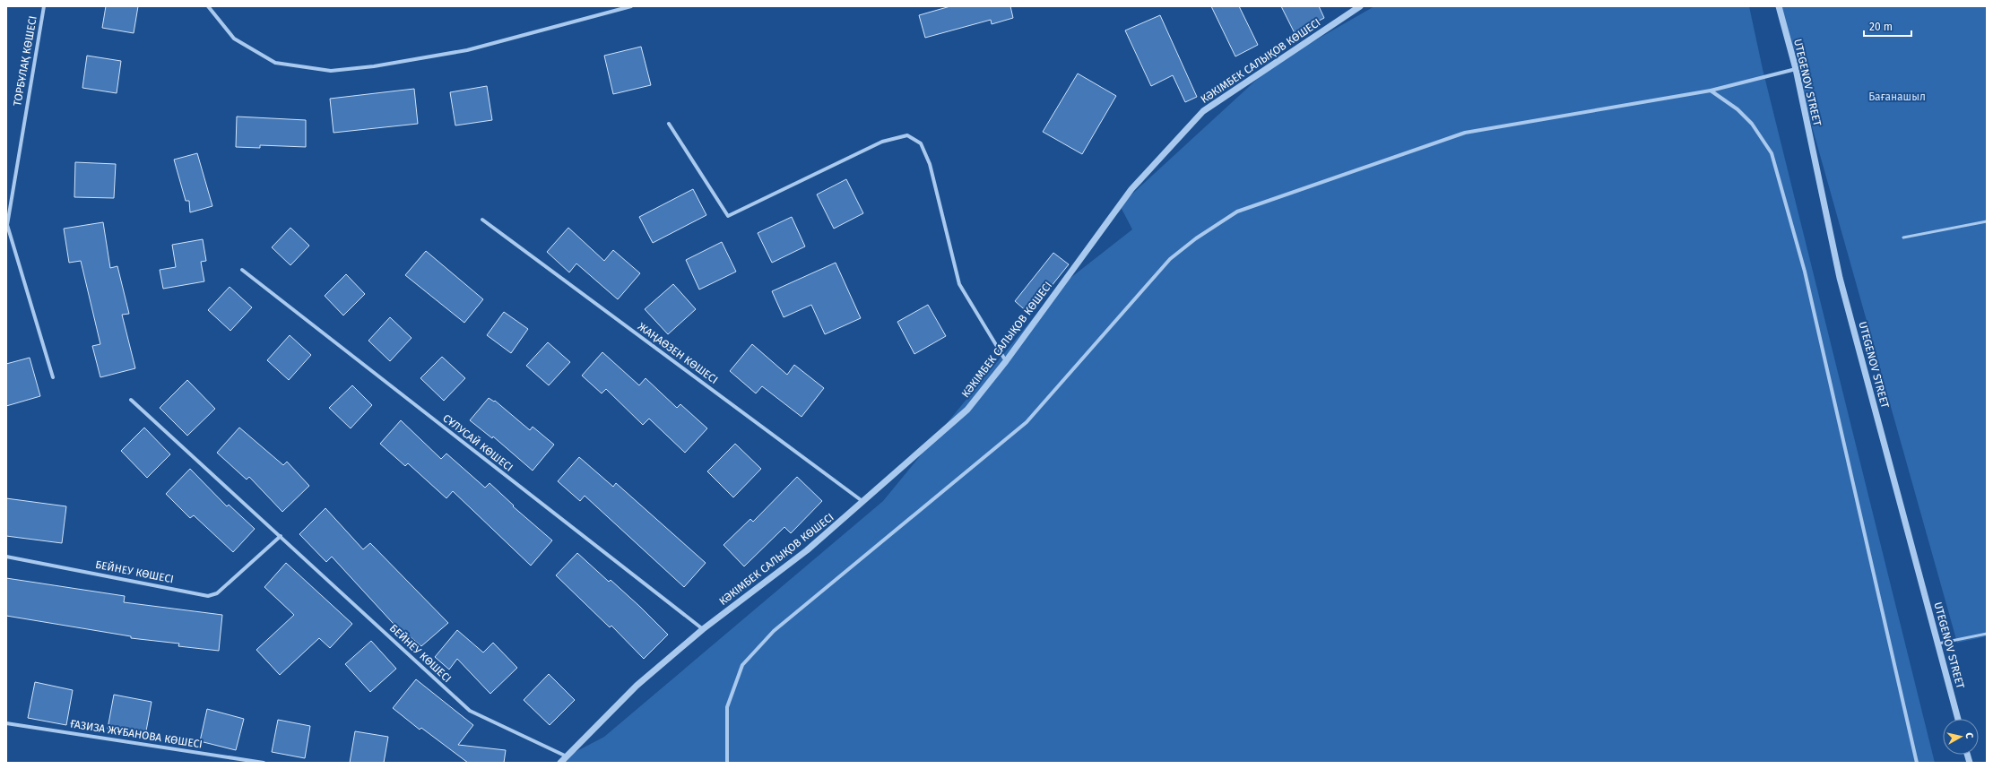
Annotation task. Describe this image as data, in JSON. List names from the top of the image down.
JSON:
{
  "streets": {
    "street": [
      "ТОРБҰЛАҚ КӨШЕСІ",
      "КӘКІМБЕК САЛЫҚОВ КӨШЕСІ",
      "UTEGENOV STREET",
      "ЖАҢАӨЗЕН КӨШЕСІ",
      "СҰЛУСАЙ КӨШЕСІ",
      "БЕЙНЕУ КӨШЕСІ",
      "ҒАЗИЗА ЖҰБАНОВА КӨШЕСІ"
    ]
  },
  "crossings": [
    ["КӘКІМБЕК САЛЫҚОВ КӨШЕСІ", "ЖАҢАӨЗЕН КӨШЕСІ"],
    ["КӘКІМБЕК САЛЫҚОВ КӨШЕСІ", "СҰЛУСАЙ КӨШЕСІ"],
    ["КӘКІМБЕК САЛЫҚОВ КӨШЕСІ", "БЕЙНЕУ КӨШЕСІ"]
  ],
  "parks": ["Бағанашыл"],
  "scale_bar": "20 m",
  "north": "right"
}
